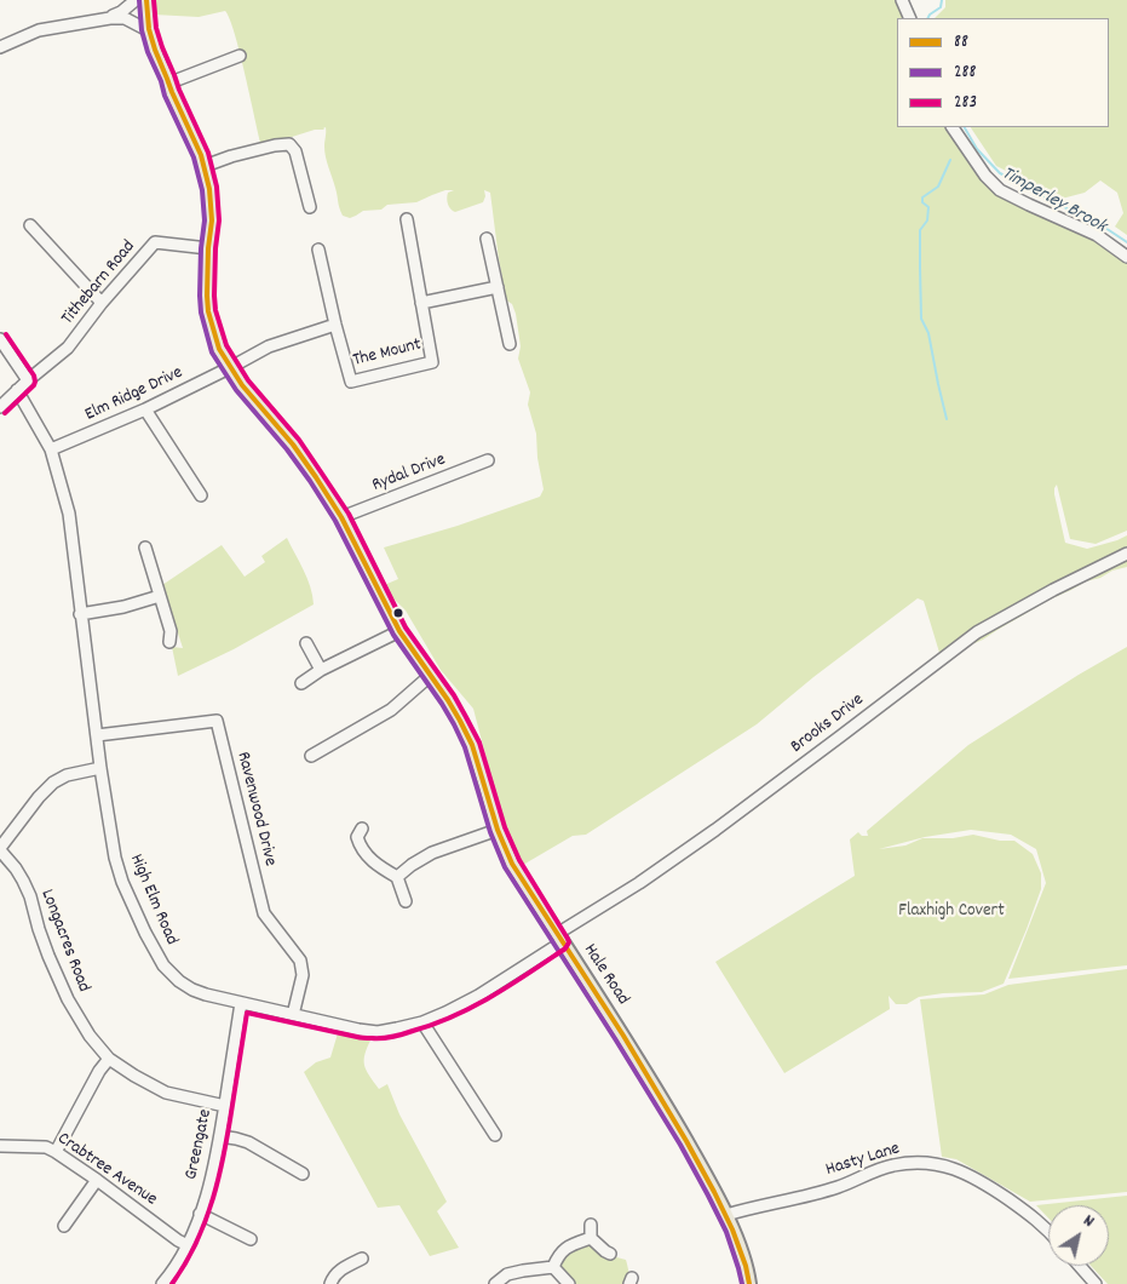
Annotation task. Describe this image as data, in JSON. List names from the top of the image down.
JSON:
{
  "streets": {
    "main road": ["Hale Road"],
    "street": [
      "Tithebarn Road",
      "The Mount",
      "Elm Ridge Drive",
      "Rydal Drive",
      "Brooks Drive",
      "Ravenwood Drive",
      "High Elm Road",
      "Longacres Road",
      "Greengate",
      "Hasty Lane",
      "Crabtree Avenue"
    ]
  },
  "crossings": [
    ["Tithebarn Road", "High Elm Road"],
    ["Tithebarn Road", "Hale Road"],
    ["Elm Ridge Drive", "High Elm Road"],
    ["Elm Ridge Drive", "Hale Road"],
    ["Rydal Drive", "Hale Road"],
    ["Brooks Drive", "High Elm Road"],
    ["Brooks Drive", "Hale Road"],
    ["Ravenwood Drive", "High Elm Road"],
    ["High Elm Road", "Hale Road"],
    ["High Elm Road", "Greengate"],
    ["Longacres Road", "Greengate"],
    ["Hale Road", "Hasty Lane"],
    ["Greengate", "Crabtree Avenue"]
  ],
  "water": ["Timperley Brook"],
  "parks": ["Flaxhigh Covert"],
  "lines": ["transit line 88", "transit line 288", "transit line 283"],
  "legend": ["88", "288", "283"],
  "north": "top right"
}
